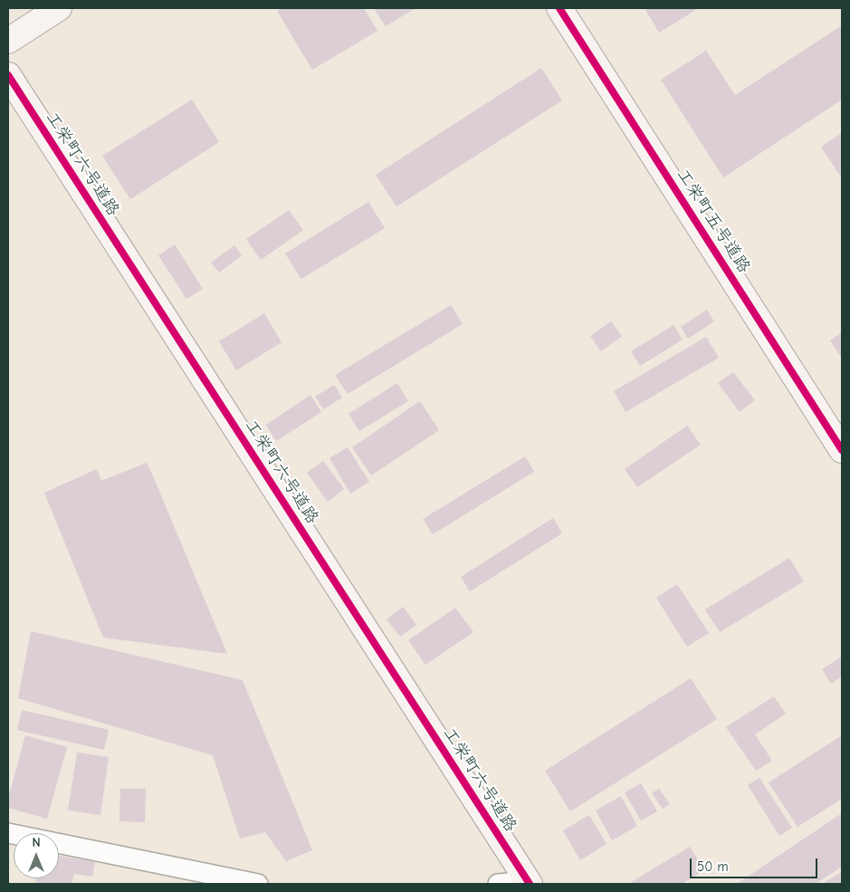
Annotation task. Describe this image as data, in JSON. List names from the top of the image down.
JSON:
{
  "streets": {
    "street": ["工栄町六号道路", "工栄町五号道路"]
  },
  "scale_bar": "50 m",
  "north": "top"
}
